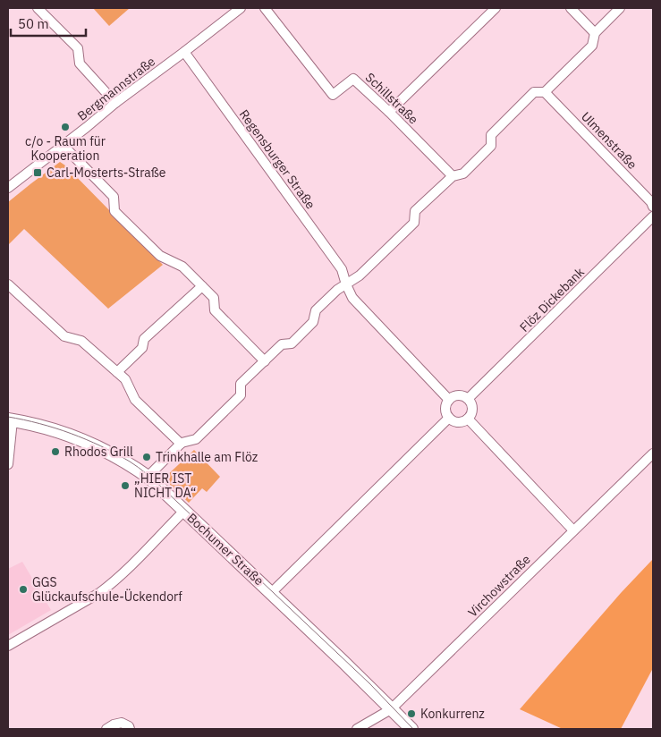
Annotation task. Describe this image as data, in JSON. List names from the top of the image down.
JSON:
{
  "streets": {
    "main road": ["Bochumer Straße"],
    "street": [
      "Bergmannstraße",
      "Schillstraße",
      "Ulmenstraße",
      "Regensburger Straße",
      "Flöz Dickebank",
      "Virchowstraße"
    ]
  },
  "crossings": [
    ["Bergmannstraße", "Regensburger Straße"],
    ["Regensburger Straße", "Flöz Dickebank"],
    ["Bochumer Straße", "Virchowstraße"]
  ],
  "places": {
    "other": [
      "c/o - Raum für Kooperation",
      "Rhodos Grill",
      "Trinkhalle am Flöz",
      "„HIER IST NICHT DA“",
      "GGS Glückaufschule-Ückendorf",
      "Konkurrenz"
    ],
    "transit": ["Carl-Mosterts-Straße"]
  },
  "scale_bar": "50 m"
}
